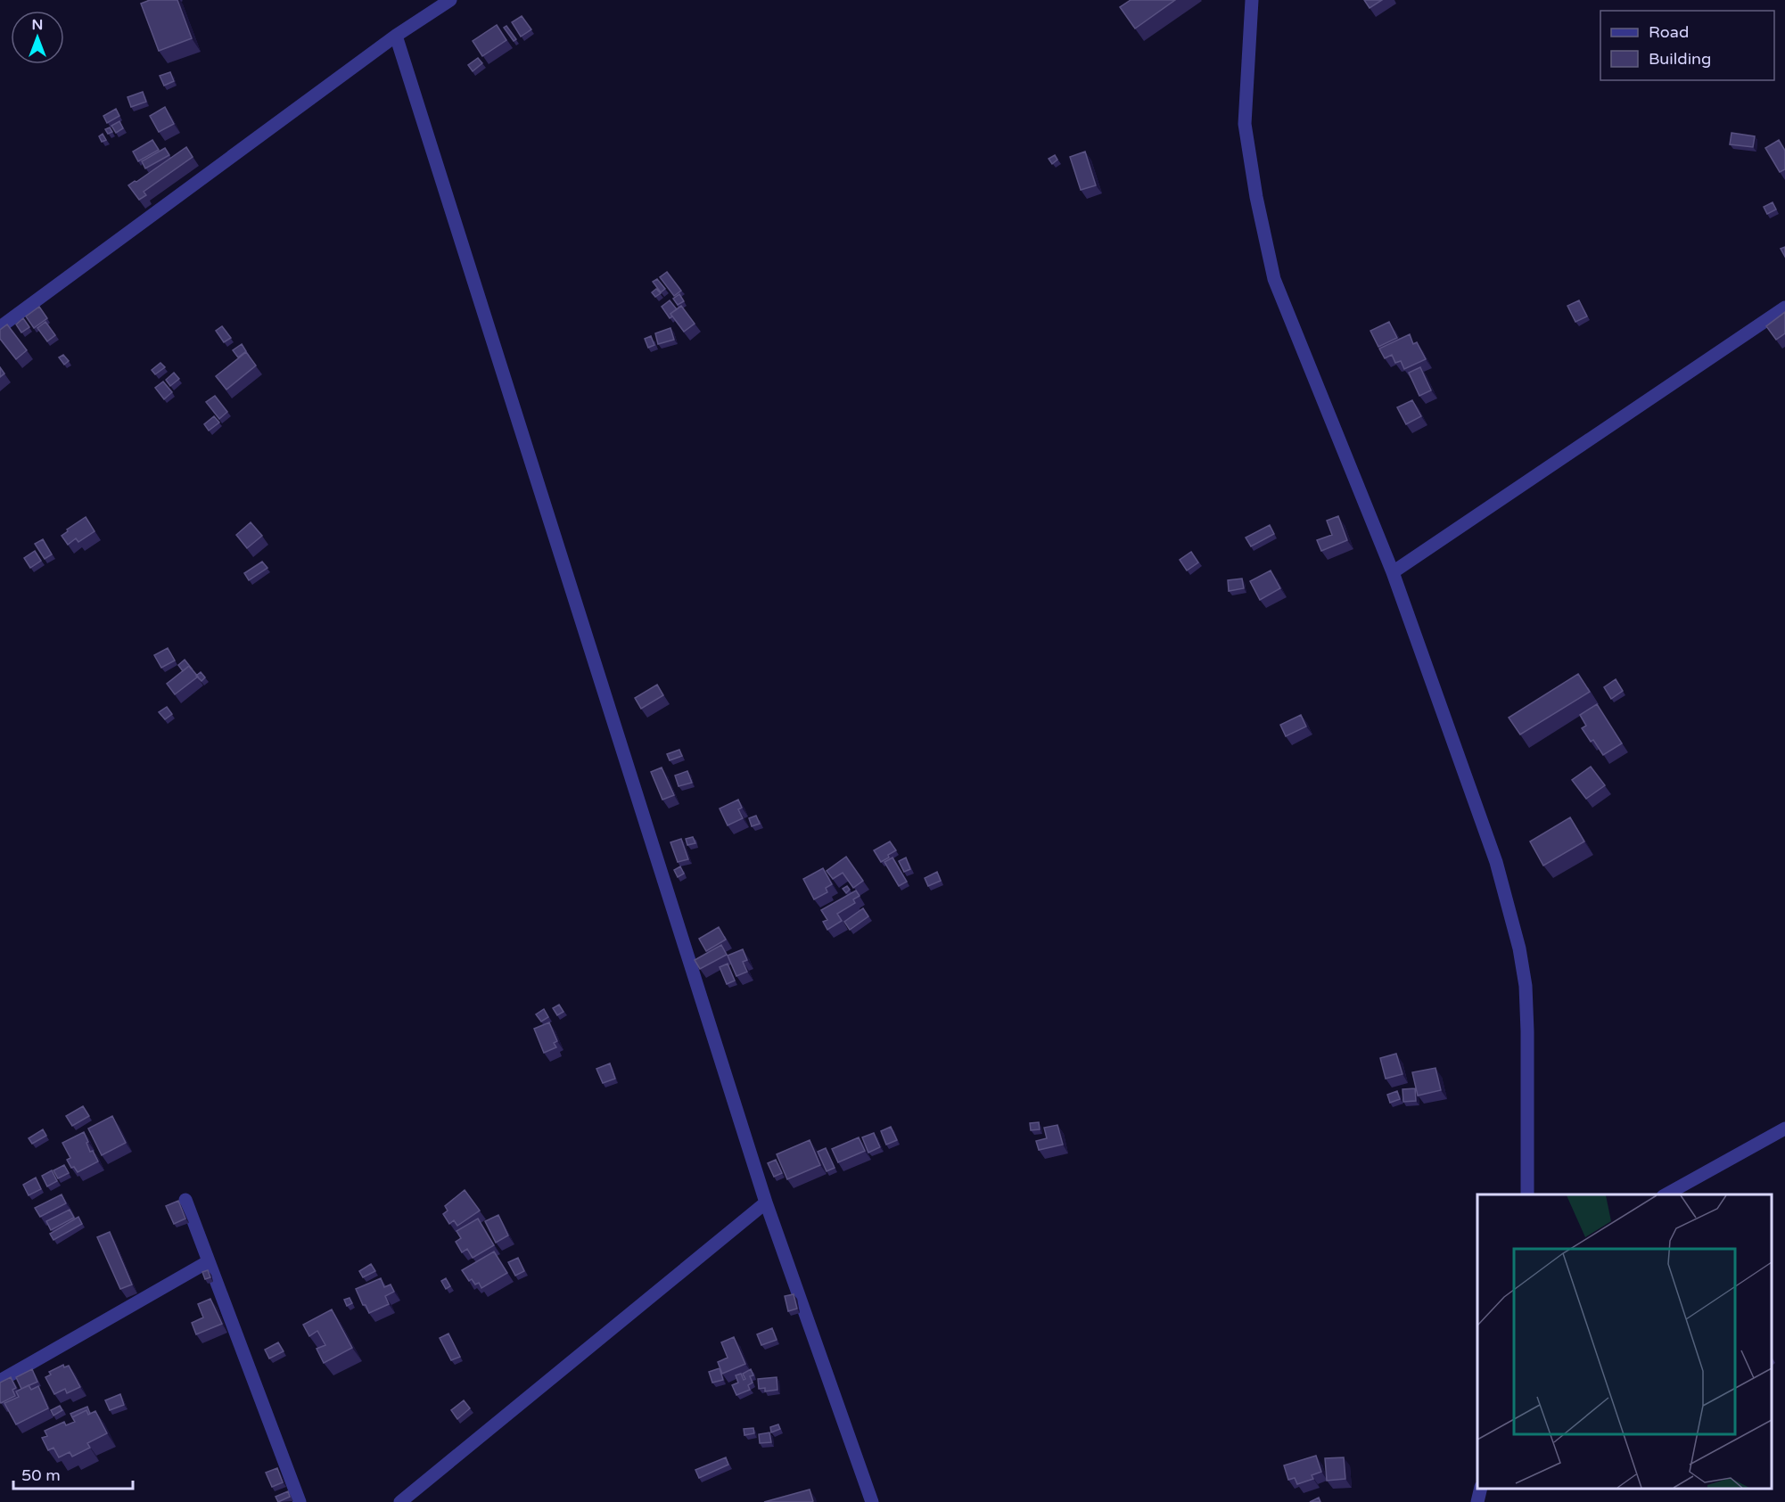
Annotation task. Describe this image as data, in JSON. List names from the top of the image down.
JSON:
{
  "legend": ["Road", "Building"],
  "scale_bar": "50 m",
  "north": "top"
}
